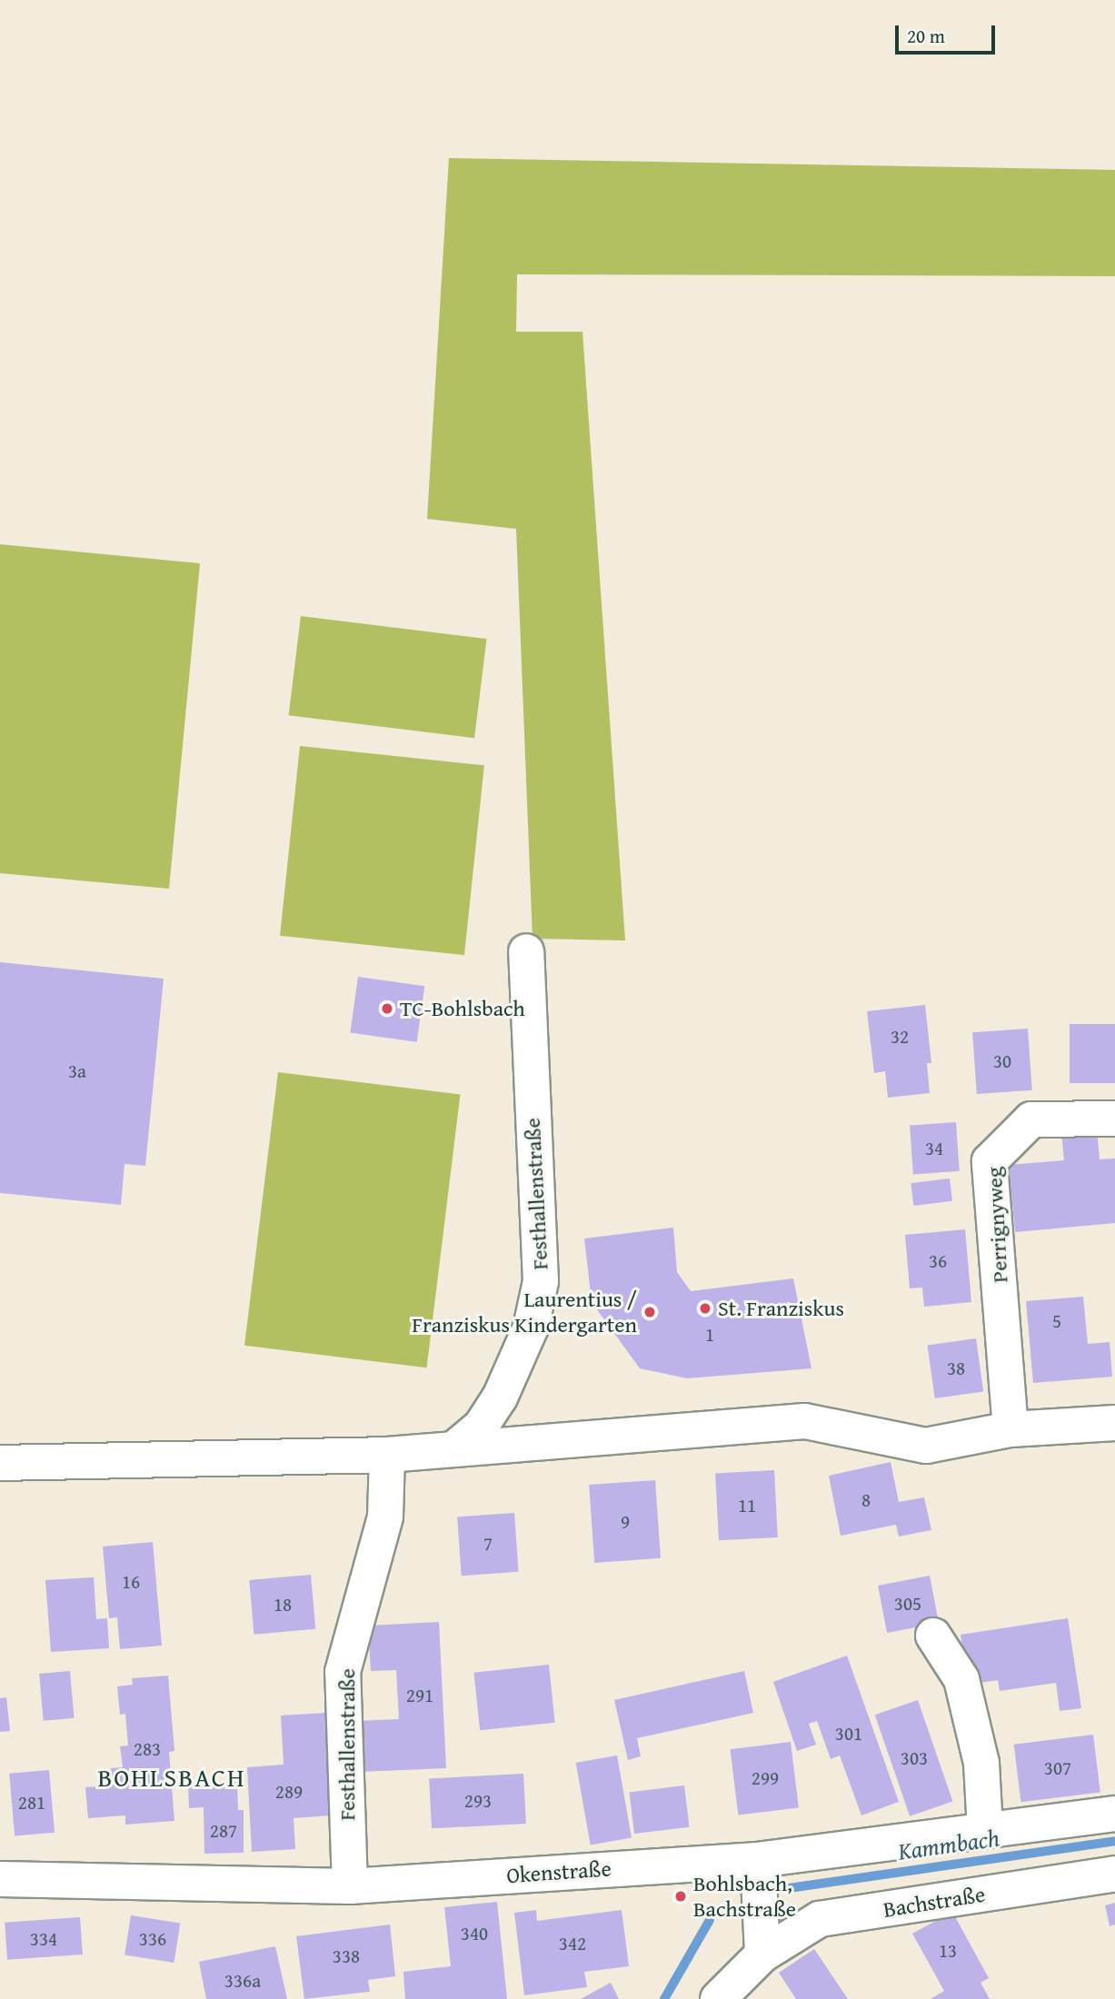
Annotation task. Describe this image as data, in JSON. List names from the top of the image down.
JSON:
{
  "streets": {
    "street": [
      "Festhallenstraße",
      "Perrignyweg",
      "Okenstraße",
      "Bachstraße"
    ]
  },
  "crossings": [
    ["Festhallenstraße", "Okenstraße"]
  ],
  "districts": ["BOHLSBACH"],
  "water": ["Kammbach"],
  "places": [
    "TC-Bohlsbach",
    "St. Franziskus",
    "Laurentius / Franziskus Kindergarten",
    "Bohlsbach, Bachstraße"
  ],
  "house_numbers": [
    "32",
    "30",
    "3a",
    "34",
    "36",
    "5",
    "1",
    "38",
    "8",
    "11",
    "9",
    "7",
    "16",
    "305",
    "18",
    "291",
    "301",
    "283",
    "303",
    "307",
    "299",
    "289",
    "293",
    "281",
    "287",
    "340",
    "334",
    "336",
    "342",
    "13",
    "338",
    "336a"
  ],
  "scale_bar": "20 m"
}
